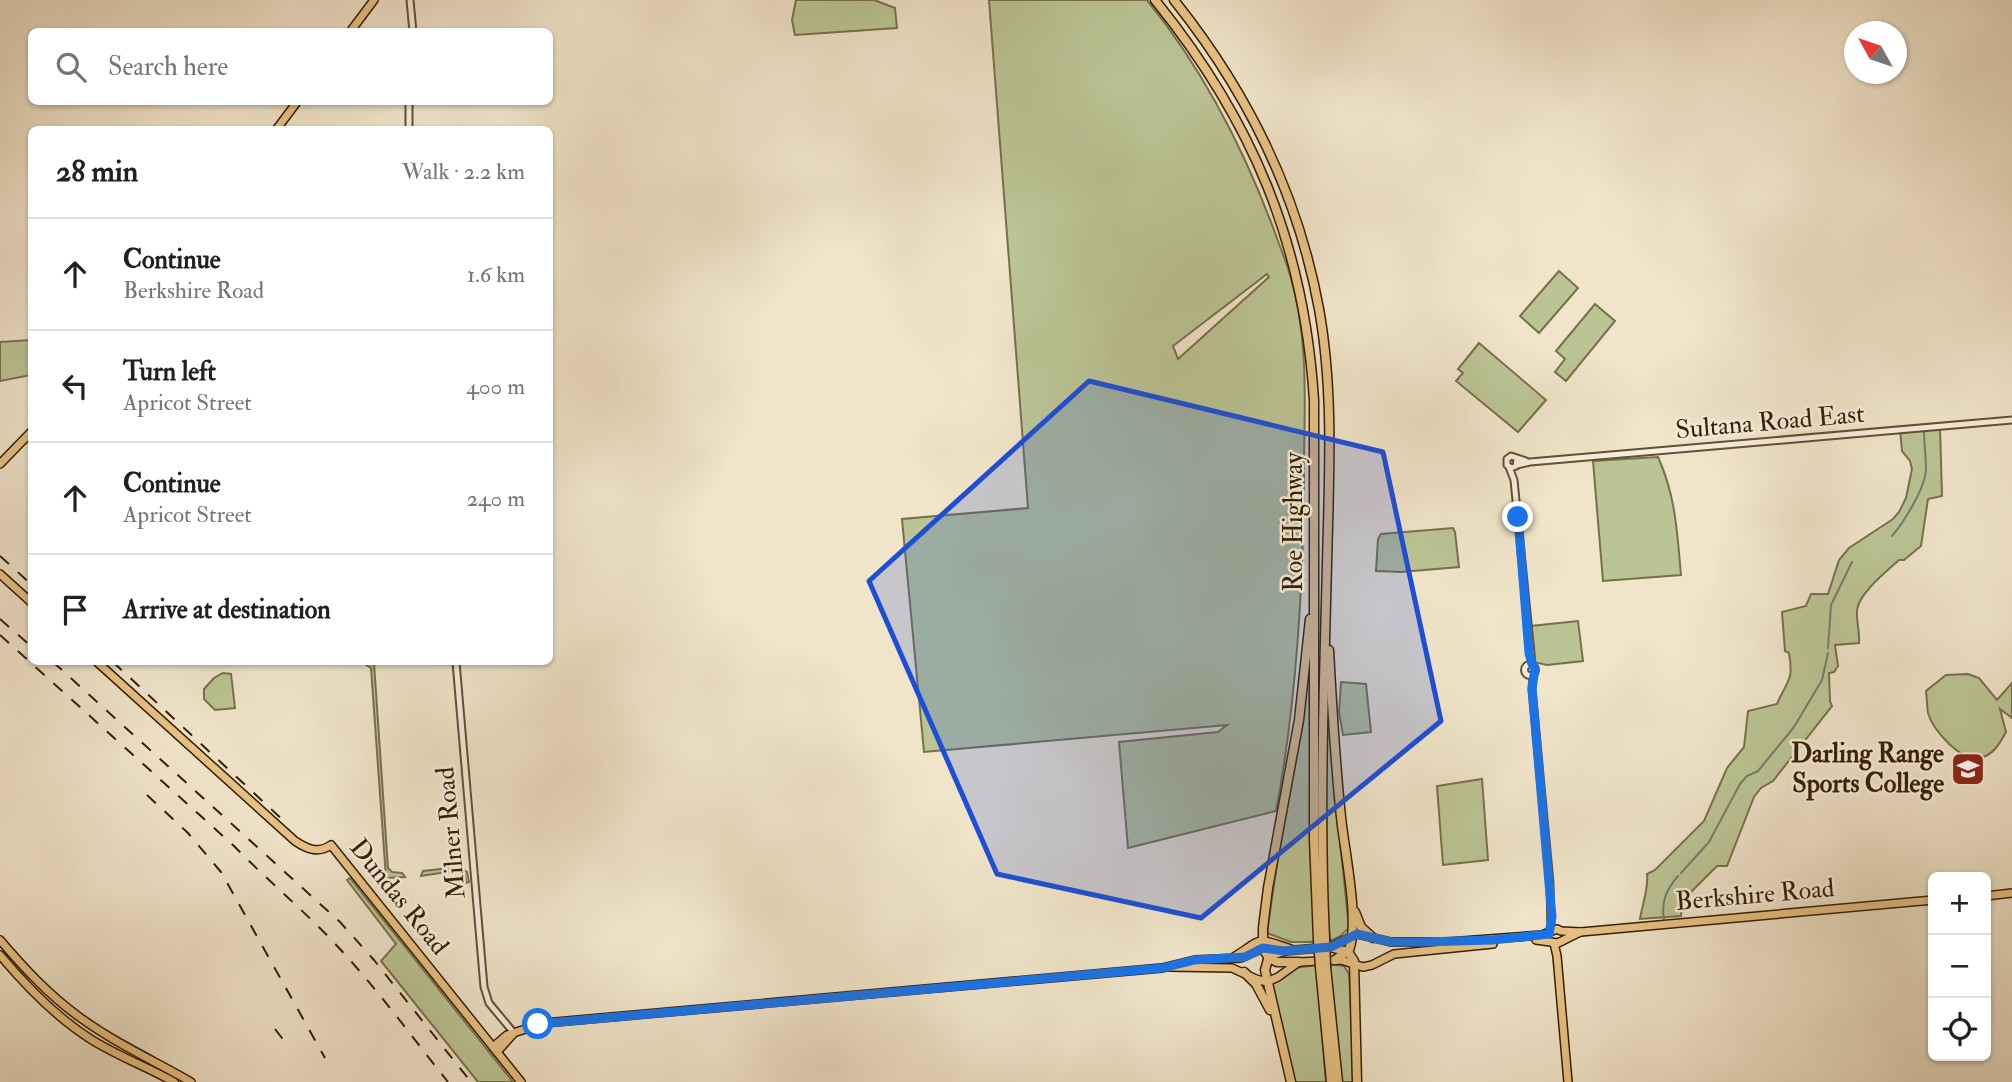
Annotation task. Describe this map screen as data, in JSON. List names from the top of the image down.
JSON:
{
  "streets": {
    "highway": ["Roe Highway"],
    "main road": ["Berkshire Road", "Dundas Road"],
    "street": ["Sultana Road East", "Milner Road"]
  },
  "crossings": [
    ["Sultana Road East", "Berkshire Road"]
  ],
  "places": {
    "school or university": ["Darling Range Sports College"]
  },
  "north": "top left",
  "page": {
    "search": "Search here",
    "heading": ["28 min", "Walk · 2.2 km"],
    "list": [
      ["Continue", "Berkshire Road", "1.6 km"],
      ["Turn left", "Apricot Street", "400 m"],
      ["Continue", "Apricot Street", "240 m"],
      "Arrive at destination"
    ],
    "map_buttons": ["+", "−"]
  }
}
